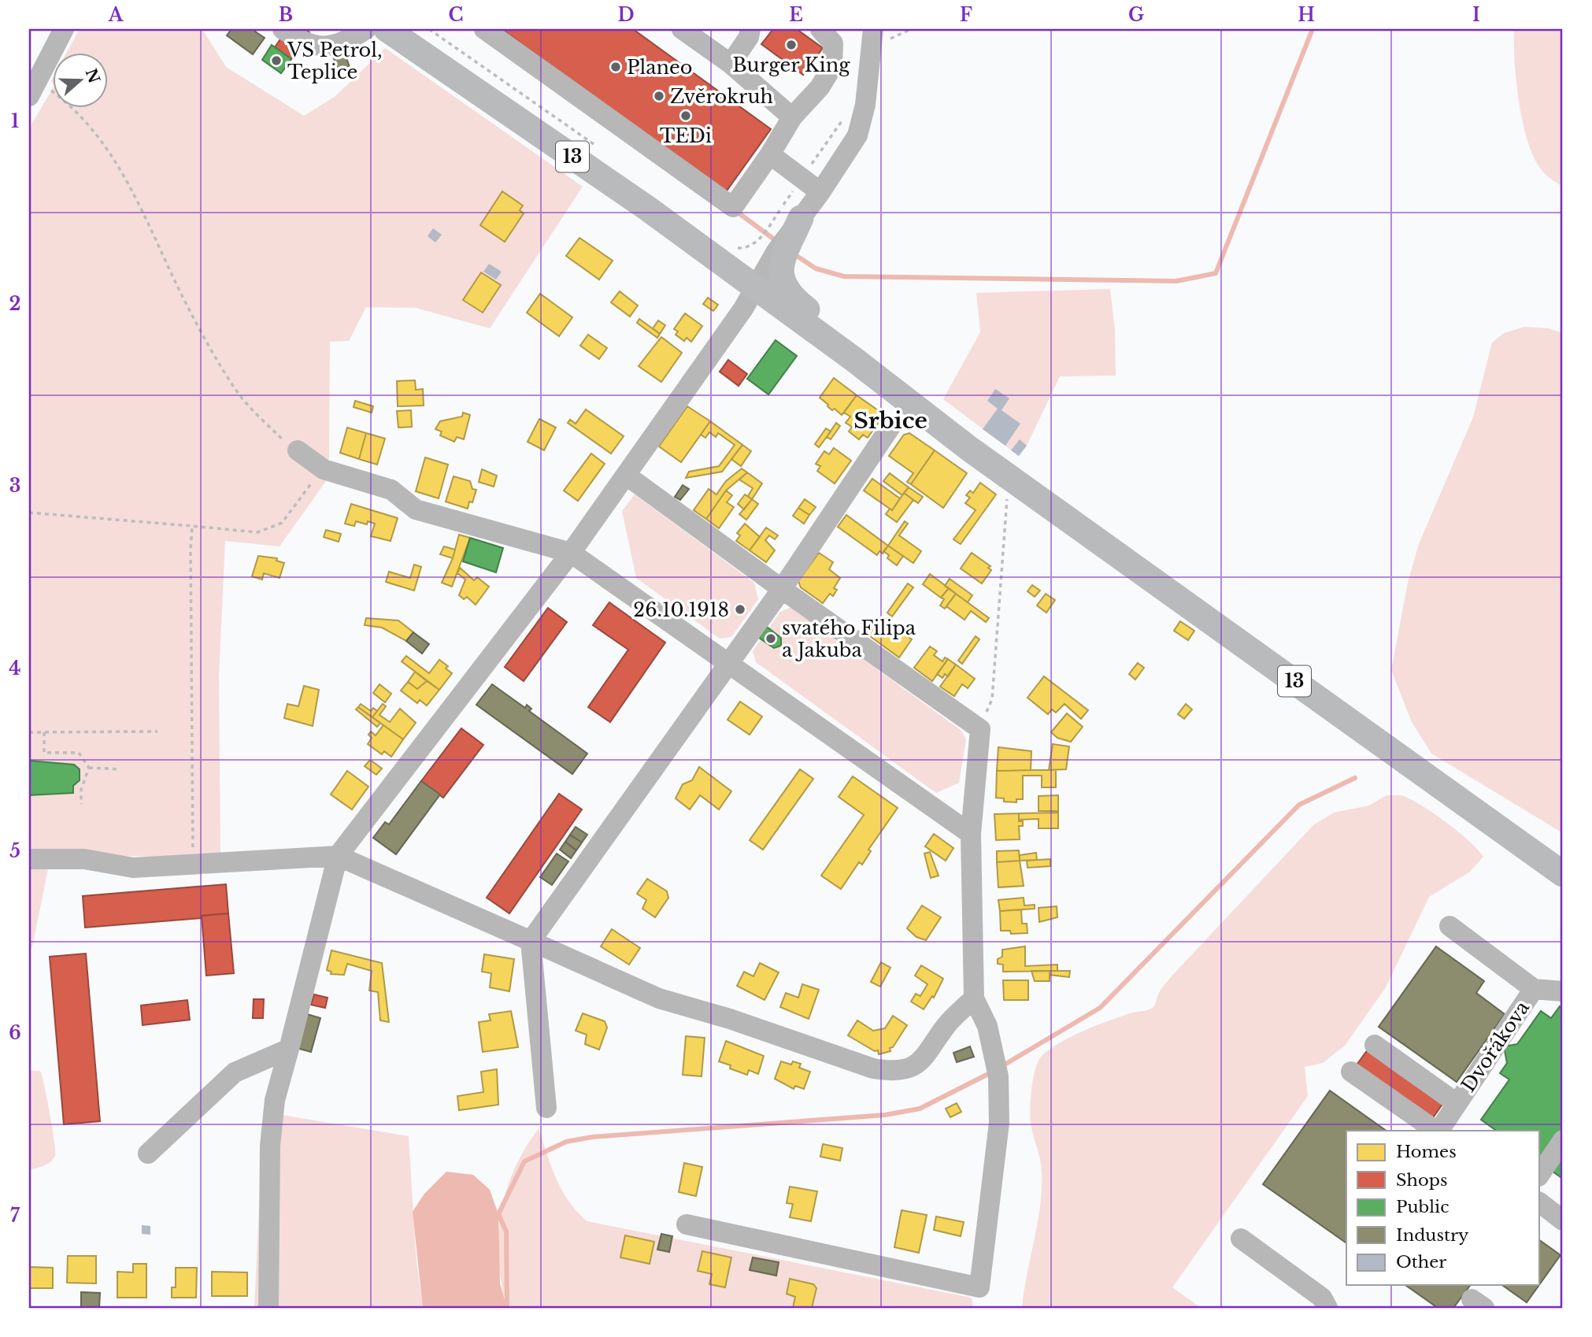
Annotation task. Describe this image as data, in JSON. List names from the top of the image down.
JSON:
{
  "streets": {
    "main road": ["13"],
    "street": ["Dvořákova"]
  },
  "districts": ["Srbice"],
  "places": [
    "Burger King",
    "VS Petrol, Teplice",
    "Planeo",
    "Zvěrokruh",
    "TEDi",
    "26.10.1918",
    "svatého Filipa a Jakuba"
  ],
  "legend": [
    "Homes",
    "Shops",
    "Public",
    "Industry",
    "Other"
  ],
  "north": "right",
  "grid": {
    "columns": [
      "A",
      "B",
      "C",
      "D",
      "E",
      "F",
      "G",
      "H",
      "I"
    ],
    "rows": [
      "1",
      "2",
      "3",
      "4",
      "5",
      "6",
      "7"
    ]
  }
}
